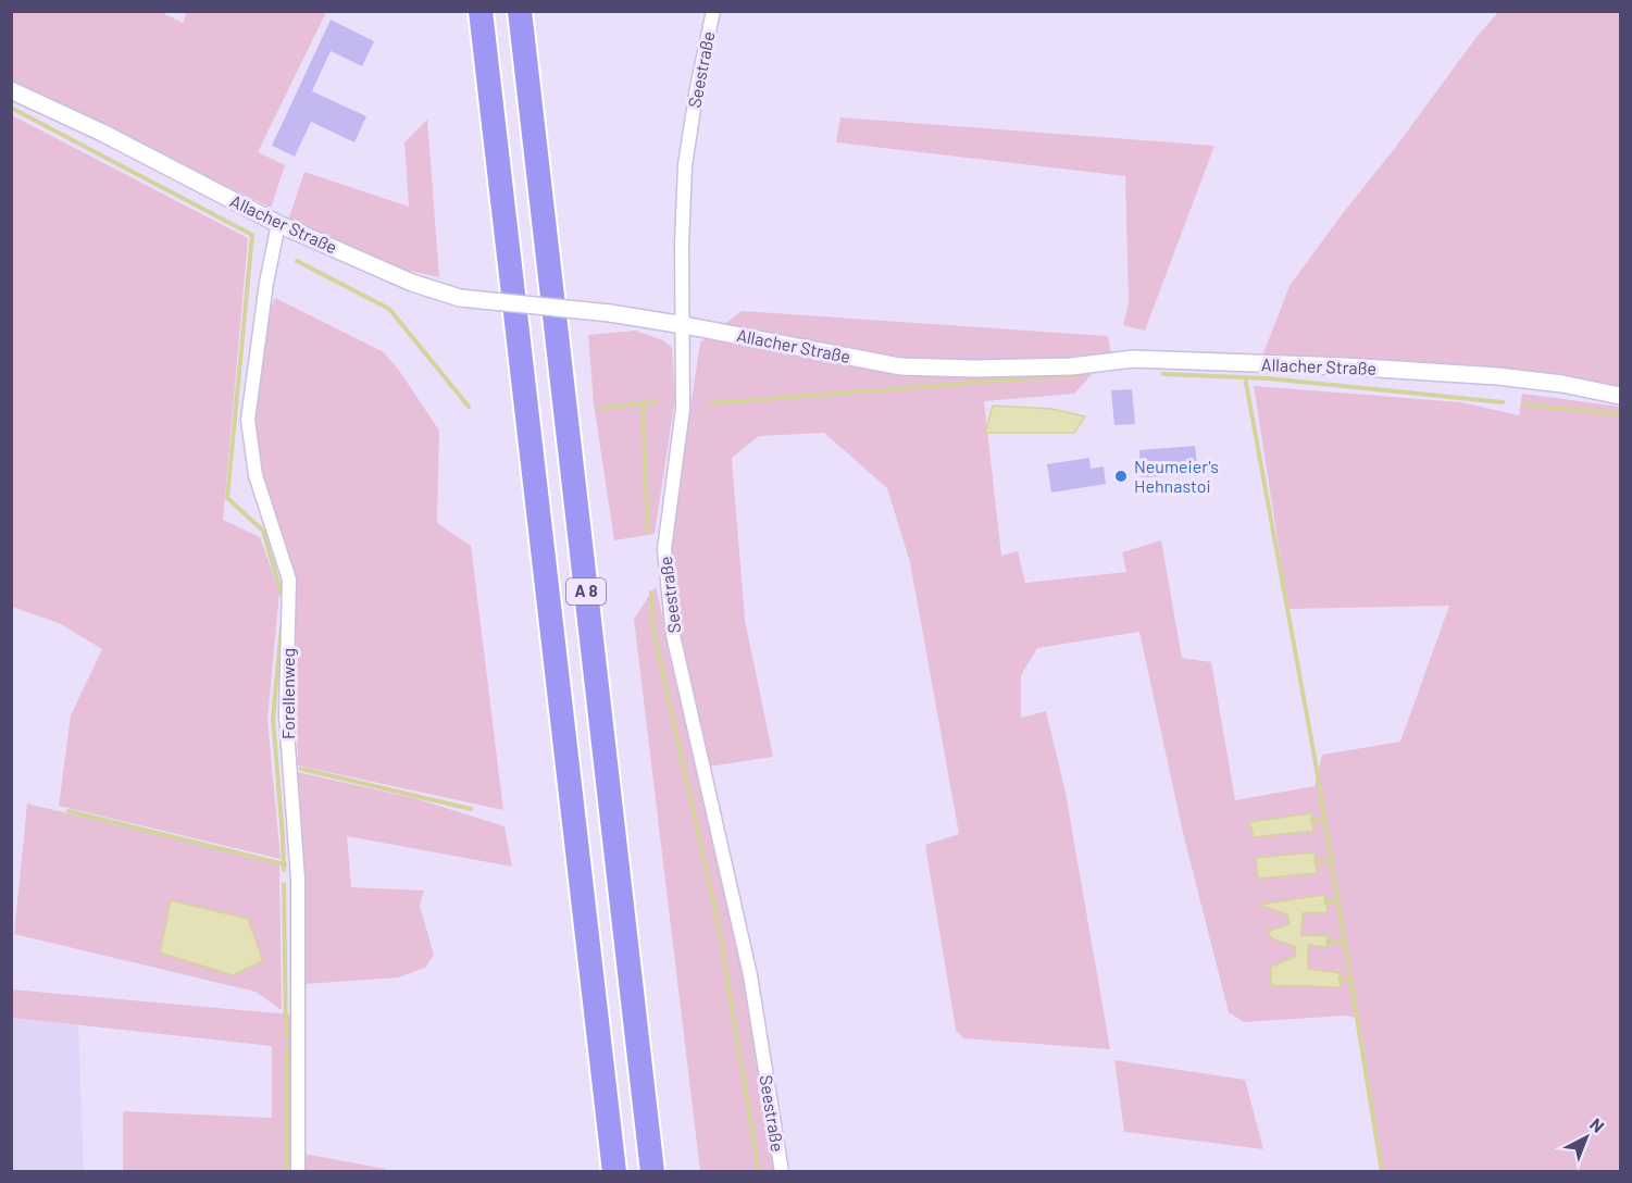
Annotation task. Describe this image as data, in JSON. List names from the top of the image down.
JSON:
{
  "streets": {
    "highway": ["A 8"],
    "street": ["Seestraße", "Allacher Straße", "Forellenweg"]
  },
  "crossings": [
    ["Seestraße", "Allacher Straße"],
    ["Allacher Straße", "Forellenweg"]
  ],
  "places": ["Neumeier's Hehnastoi"],
  "north": "top right"
}
